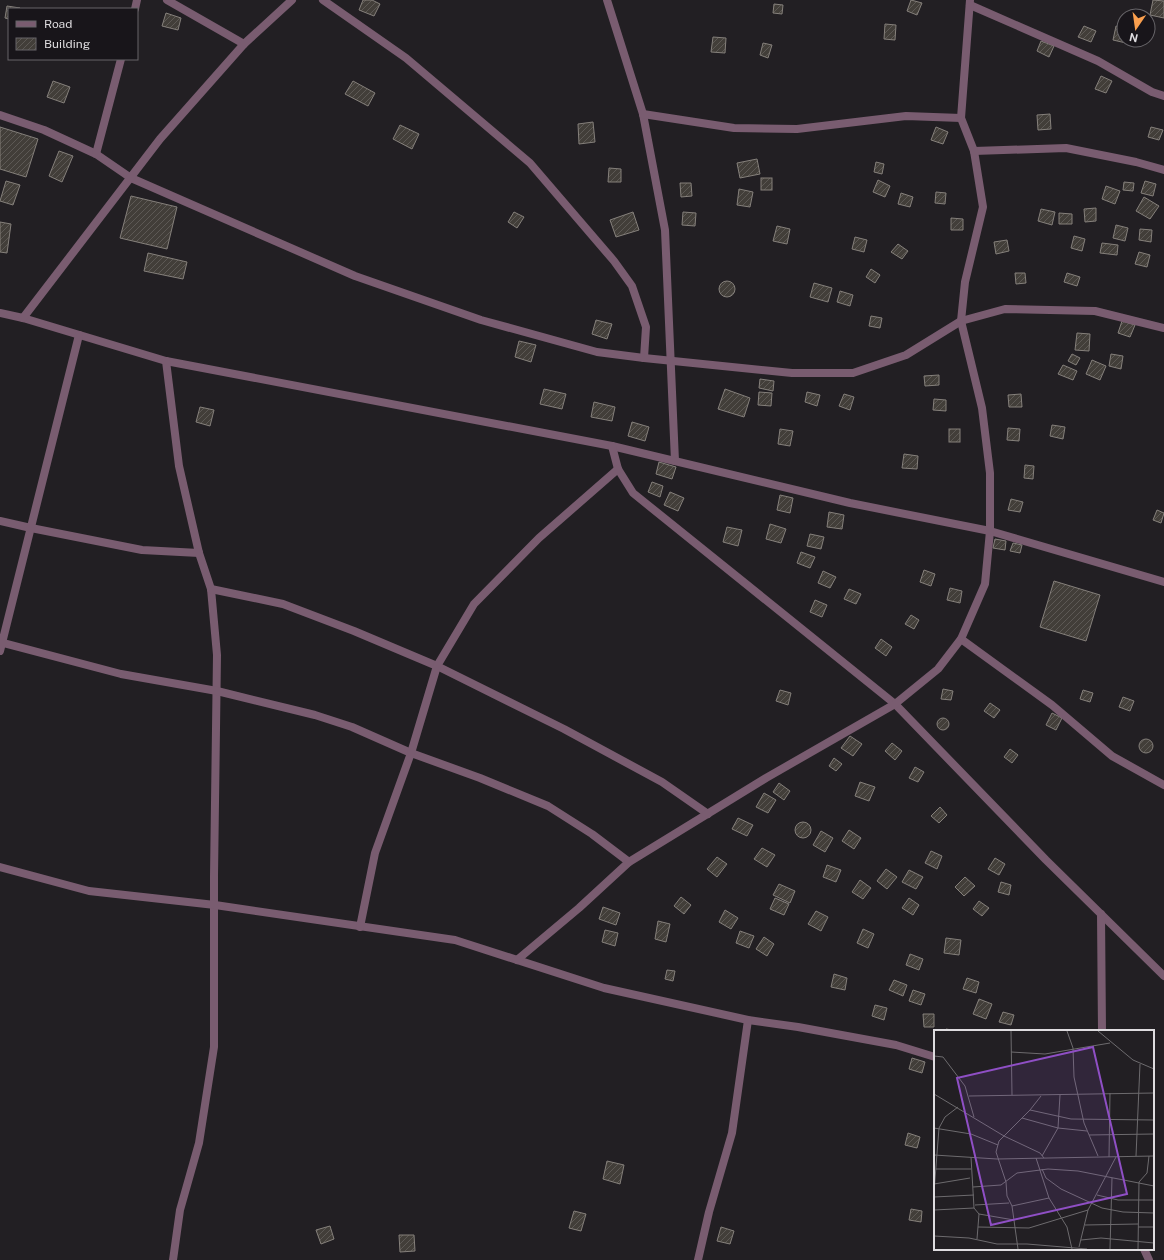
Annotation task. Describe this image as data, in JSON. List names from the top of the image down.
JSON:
{
  "legend": ["Road", "Building"],
  "north": "bottom"
}
